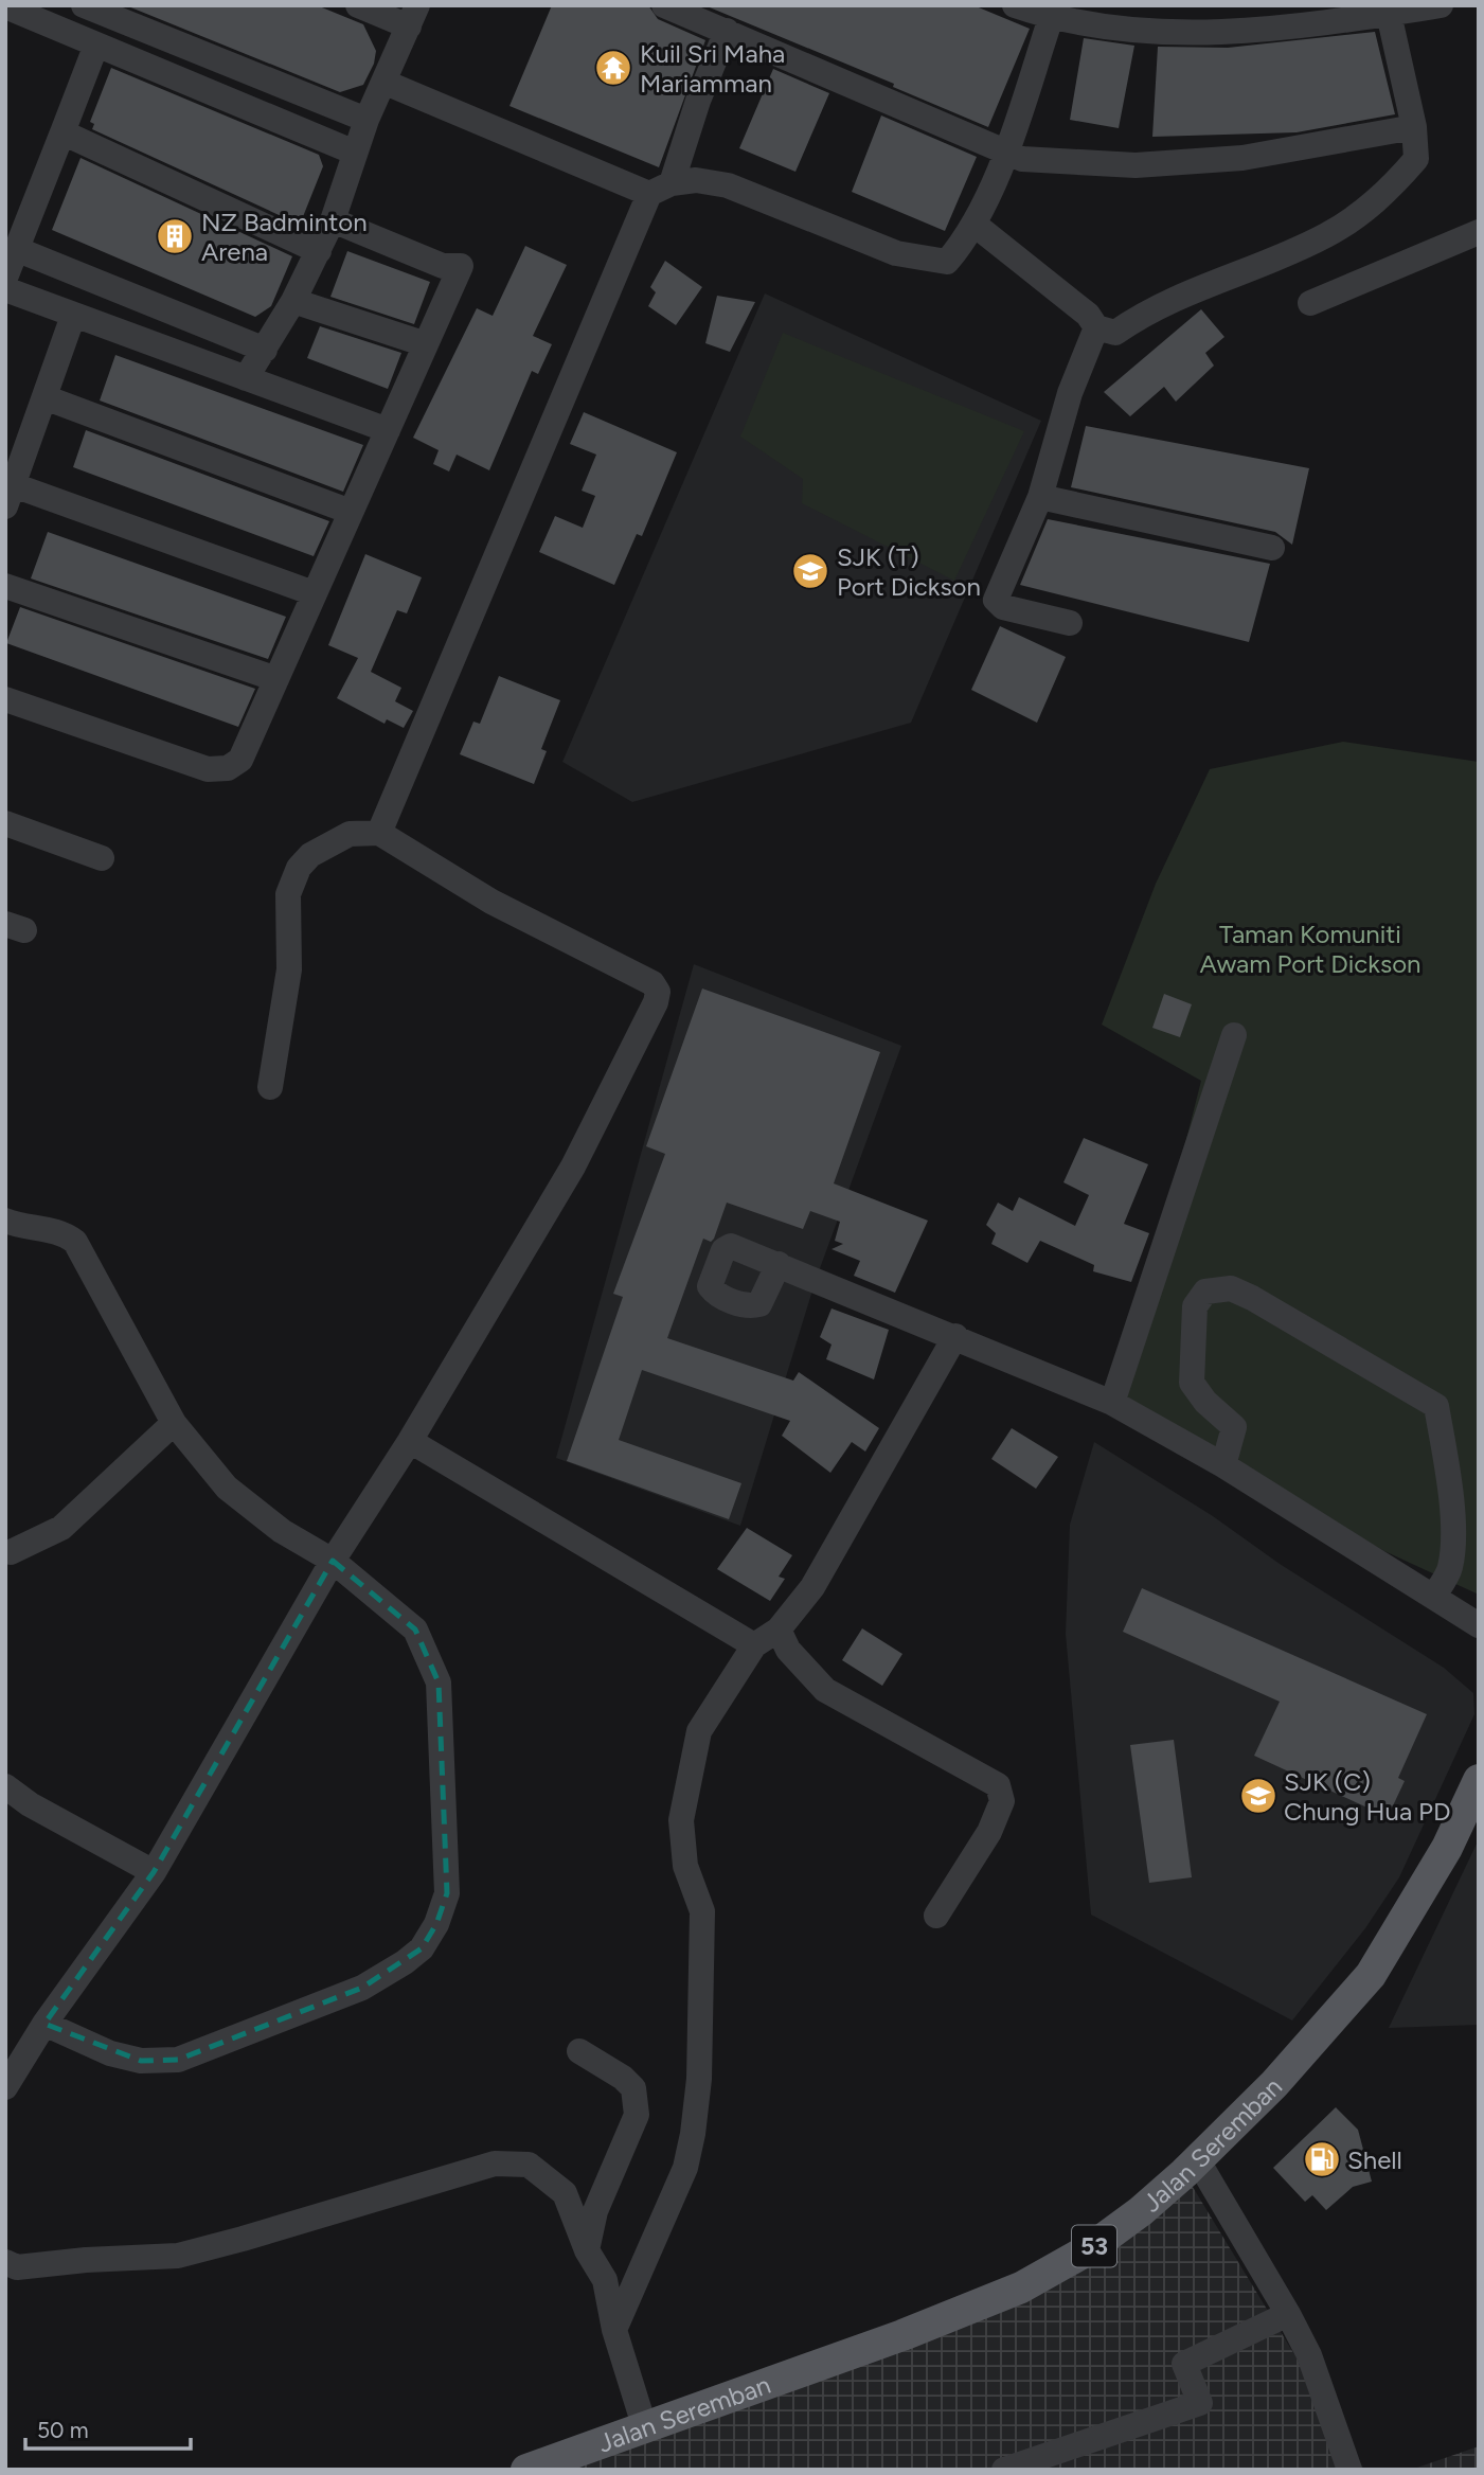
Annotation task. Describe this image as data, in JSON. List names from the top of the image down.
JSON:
{
  "streets": {
    "main road": ["Jalan Seremban", "53"]
  },
  "parks": ["Taman Komuniti Awam Port Dickson"],
  "places": {
    "temple": ["Kuil Sri Maha Mariamman"],
    "building": ["NZ Badminton Arena"],
    "school or university": ["SJK (T) Port Dickson", "SJK (C) Chung Hua PD"],
    "fuel station": ["Shell"]
  },
  "scale_bar": "50 m"
}
